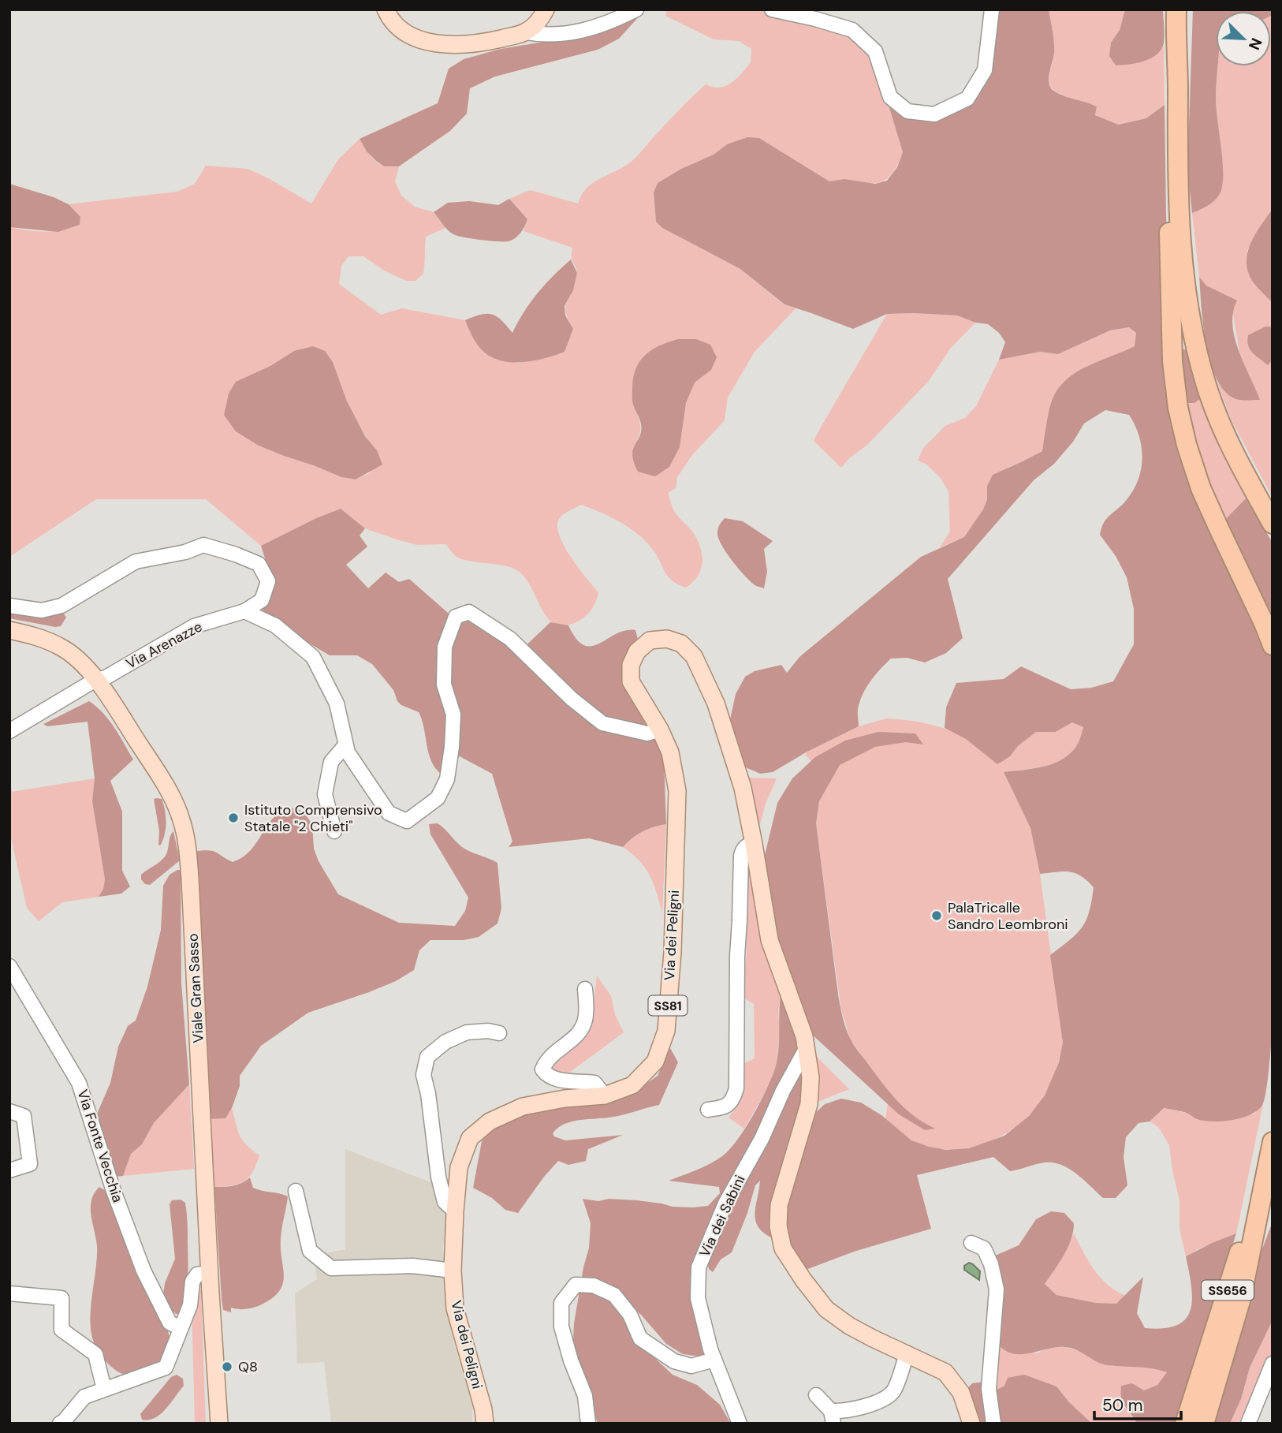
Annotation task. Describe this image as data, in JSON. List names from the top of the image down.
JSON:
{
  "streets": {
    "highway": ["SS656"],
    "main road": ["Via dei Peligni", "Viale Gran Sasso", "SS81"],
    "street": ["Via Arenazze", "Via Fonte Vecchia", "Via dei Sabini"]
  },
  "crossings": [
    ["Via Arenazze", "Viale Gran Sasso"],
    ["Via dei Peligni", "Via dei Sabini"]
  ],
  "places": ["Istituto Comprensivo Statale \"2 Chieti\"", "PalaTricalle Sandro Leombroni", "Q8"],
  "scale_bar": "50 m",
  "north": "bottom right"
}
